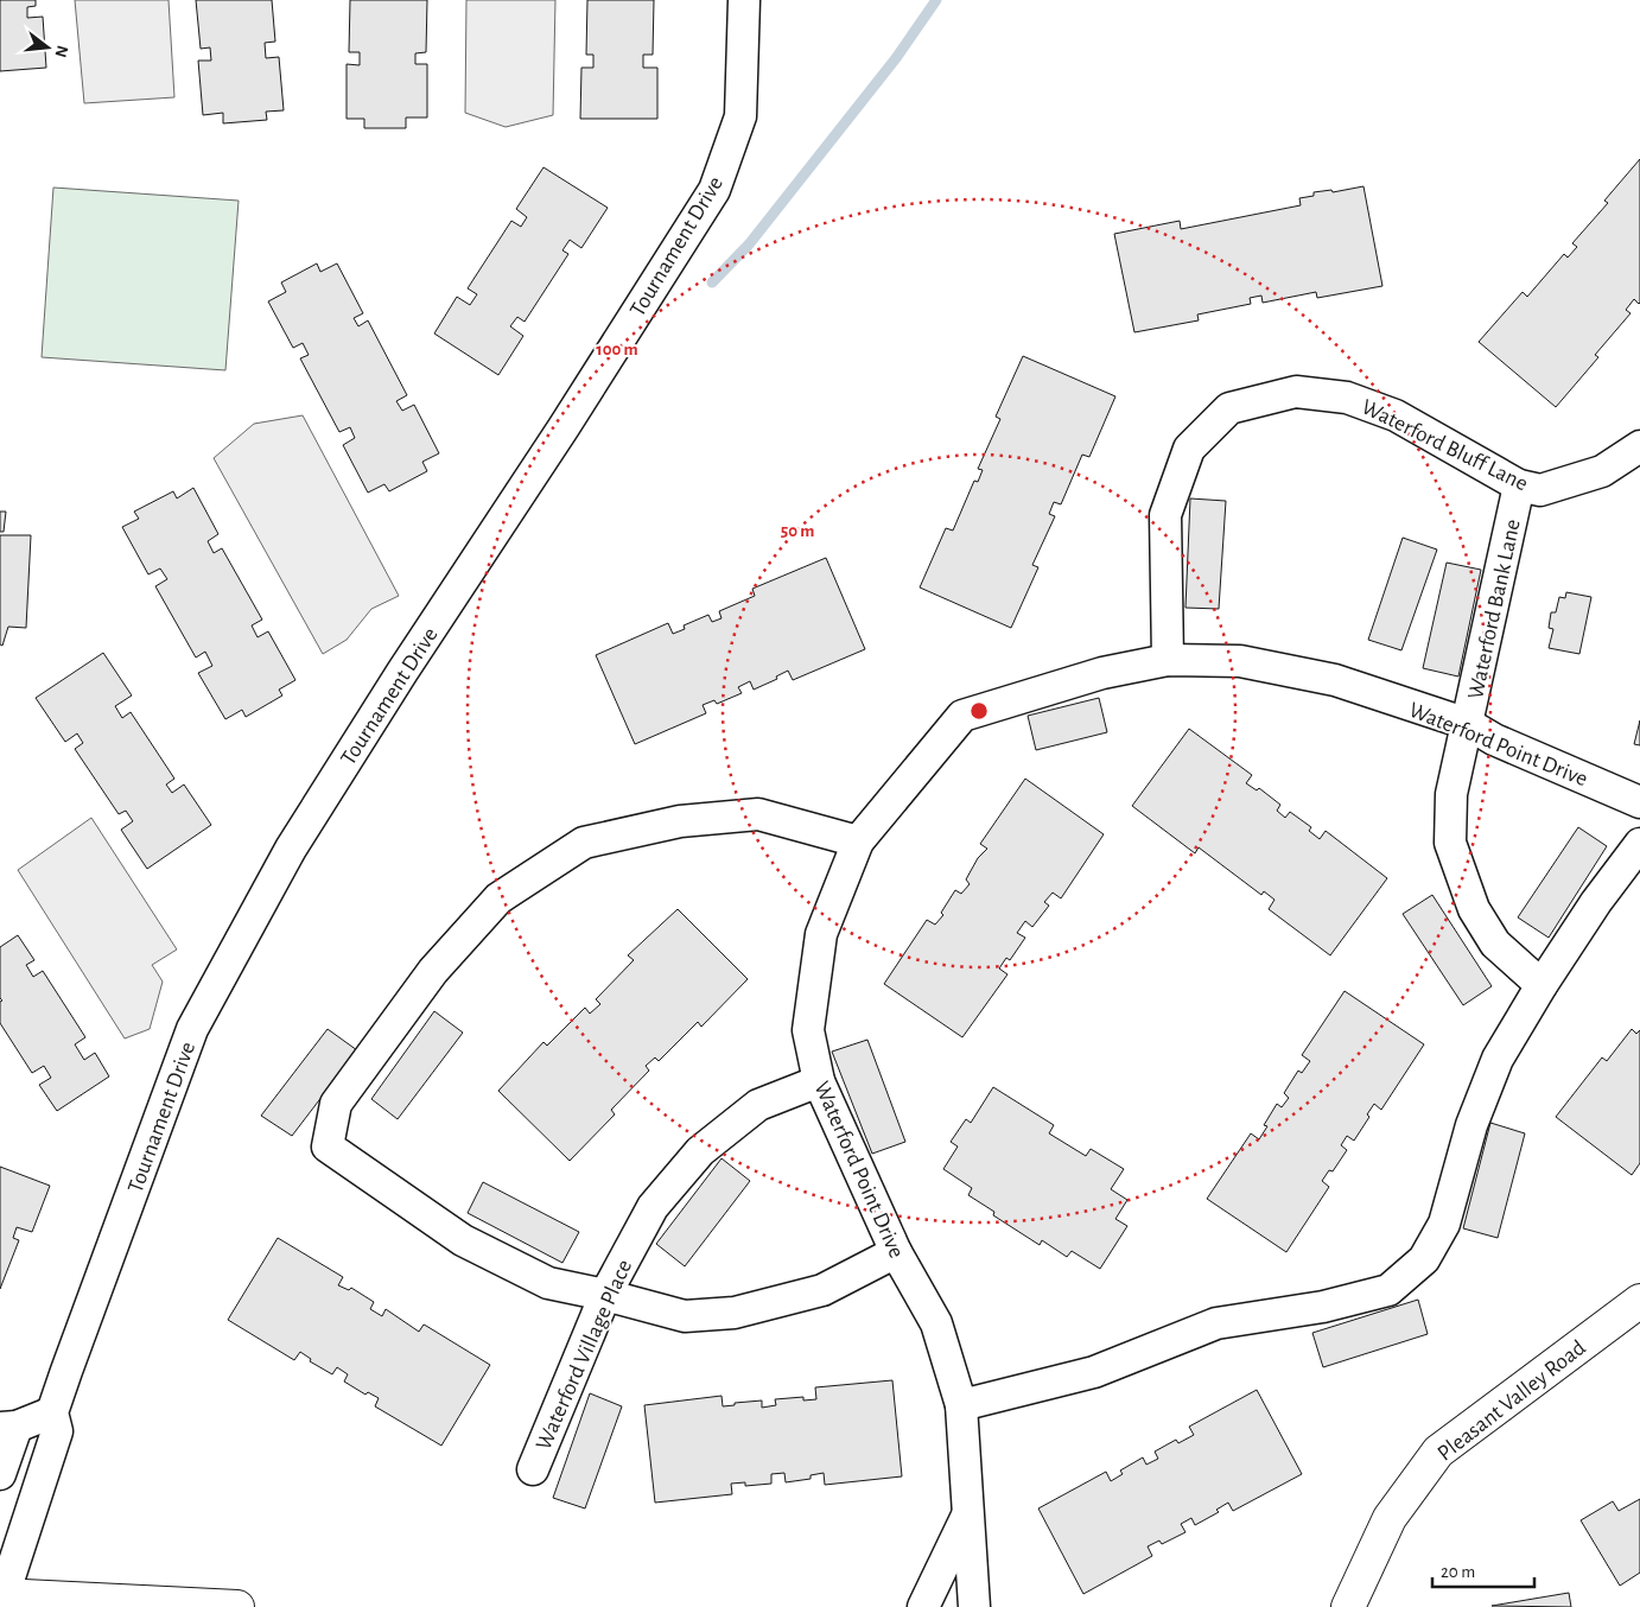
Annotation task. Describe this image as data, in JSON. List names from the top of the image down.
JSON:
{
  "streets": {
    "street": [
      "Tournament Drive",
      "Waterford Bluff Lane",
      "Waterford Bank Lane",
      "Waterford Point Drive",
      "Waterford Village Place",
      "Pleasant Valley Road"
    ]
  },
  "crossings": [
    ["Waterford Bluff Lane", "Waterford Bank Lane"],
    ["Waterford Bluff Lane", "Waterford Point Drive"],
    ["Waterford Bank Lane", "Waterford Point Drive"],
    ["Waterford Point Drive", "Waterford Village Place"]
  ],
  "scale_bar": "20 m",
  "north": "right",
  "rings": ["100 m", "50 m"]
}
